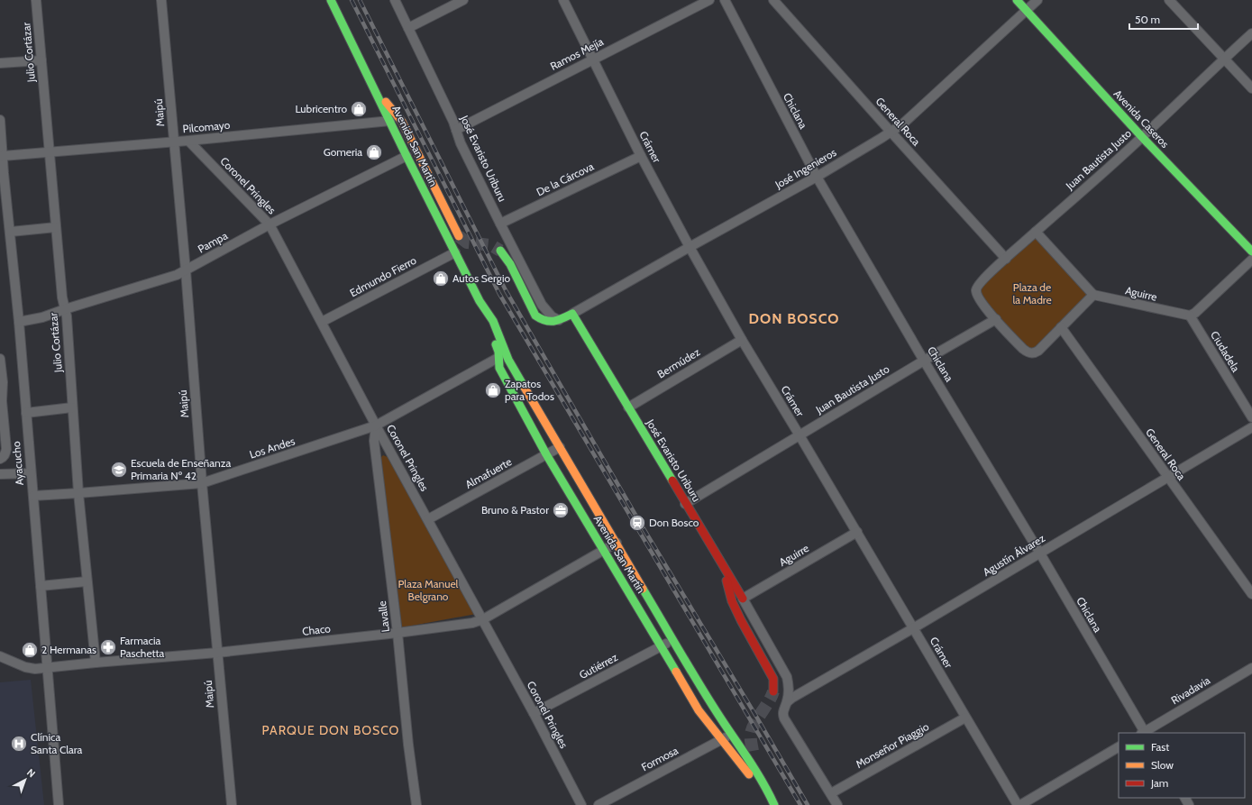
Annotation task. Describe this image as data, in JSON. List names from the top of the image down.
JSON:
{
  "streets": {
    "main road": [
      "Avenida Caseros",
      "Avenida San Martín",
      "José Evaristo Uriburu",
      "José Ingenieros"
    ],
    "street": [
      "Julio Cortázar",
      "Ramos Mejía",
      "Chiclana",
      "Maipú",
      "General Roca",
      "Pilcomayo",
      "Crámer",
      "Juan Bautista Justo",
      "De la Cárcova",
      "Coronel Pringles",
      "Pampa",
      "Edmundo Fierro",
      "Aguirre",
      "Ciudadela",
      "Bermúdez",
      "Los Andes",
      "Ayacucho",
      "Almafuerte",
      "Agustín Álvarez",
      "Lavalle",
      "Chaco",
      "Gutiérrez",
      "Rivadavia",
      "Monseñor Piaggio",
      "Formosa"
    ]
  },
  "crossings": [
    ["Julio Cortázar", "Pilcomayo"],
    ["Julio Cortázar", "Pampa"],
    ["Julio Cortázar", "Los Andes"],
    ["Julio Cortázar", "Chaco"],
    ["Ramos Mejía", "Crámer"],
    ["Ramos Mejía", "José Evaristo Uriburu"],
    ["Chiclana", "Juan Bautista Justo"],
    ["Chiclana", "José Ingenieros"],
    ["Chiclana", "Agustín Álvarez"],
    ["Chiclana", "Rivadavia"],
    ["Maipú", "Pilcomayo"],
    ["Maipú", "Pampa"],
    ["Maipú", "Los Andes"],
    ["Maipú", "Chaco"],
    ["Avenida Caseros", "Juan Bautista Justo"],
    ["Avenida Caseros", "José Ingenieros"],
    ["General Roca", "Juan Bautista Justo"],
    ["General Roca", "José Ingenieros"],
    ["General Roca", "Agustín Álvarez"],
    ["Pilcomayo", "Avenida San Martín"],
    ["Pilcomayo", "Coronel Pringles"],
    ["Pilcomayo", "Ayacucho"],
    ["Avenida San Martín", "Pampa"],
    ["Avenida San Martín", "Edmundo Fierro"],
    ["Avenida San Martín", "Los Andes"],
    ["Avenida San Martín", "Almafuerte"],
    ["Avenida San Martín", "Chaco"],
    ["Avenida San Martín", "Gutiérrez"],
    ["Avenida San Martín", "Formosa"],
    ["Crámer", "Juan Bautista Justo"],
    ["Crámer", "José Ingenieros"],
    ["Crámer", "De la Cárcova"],
    ["Crámer", "Aguirre"],
    ["Crámer", "Bermúdez"],
    ["Crámer", "Agustín Álvarez"],
    ["Crámer", "Monseñor Piaggio"],
    ["José Evaristo Uriburu", "Juan Bautista Justo"],
    ["José Evaristo Uriburu", "José Ingenieros"],
    ["José Evaristo Uriburu", "De la Cárcova"],
    ["José Evaristo Uriburu", "Aguirre"],
    ["José Evaristo Uriburu", "Bermúdez"],
    ["José Evaristo Uriburu", "Agustín Álvarez"],
    ["José Evaristo Uriburu", "Monseñor Piaggio"],
    ["Coronel Pringles", "Pampa"],
    ["Coronel Pringles", "Edmundo Fierro"],
    ["Coronel Pringles", "Los Andes"],
    ["Coronel Pringles", "Almafuerte"],
    ["Coronel Pringles", "Lavalle"],
    ["Coronel Pringles", "Chaco"],
    ["Coronel Pringles", "Gutiérrez"],
    ["Pampa", "Ayacucho"],
    ["Aguirre", "Ciudadela"],
    ["Los Andes", "Ayacucho"],
    ["Los Andes", "Lavalle"],
    ["Ayacucho", "Chaco"],
    ["Lavalle", "Chaco"]
  ],
  "districts": ["DON BOSCO", "PARQUE DON BOSCO"],
  "parks": ["Plaza de la Madre", "Plaza Manuel Belgrano"],
  "places": {
    "shop": [
      "Lubricentro",
      "Gomeria",
      "Autos Sergio",
      "Zapatos para Todos",
      "2 Hermanas"
    ],
    "school or university": ["Escuela de Enseñanza Primaria Nº 42"],
    "office": ["Bruno & Pastor"],
    "station": ["Don Bosco"],
    "pharmacy": ["Farmacia Paschetta"],
    "hospital": ["Clínica Santa Clara"]
  },
  "legend": ["Fast", "Slow", "Jam"],
  "scale_bar": "50 m",
  "north": "top right"
}
